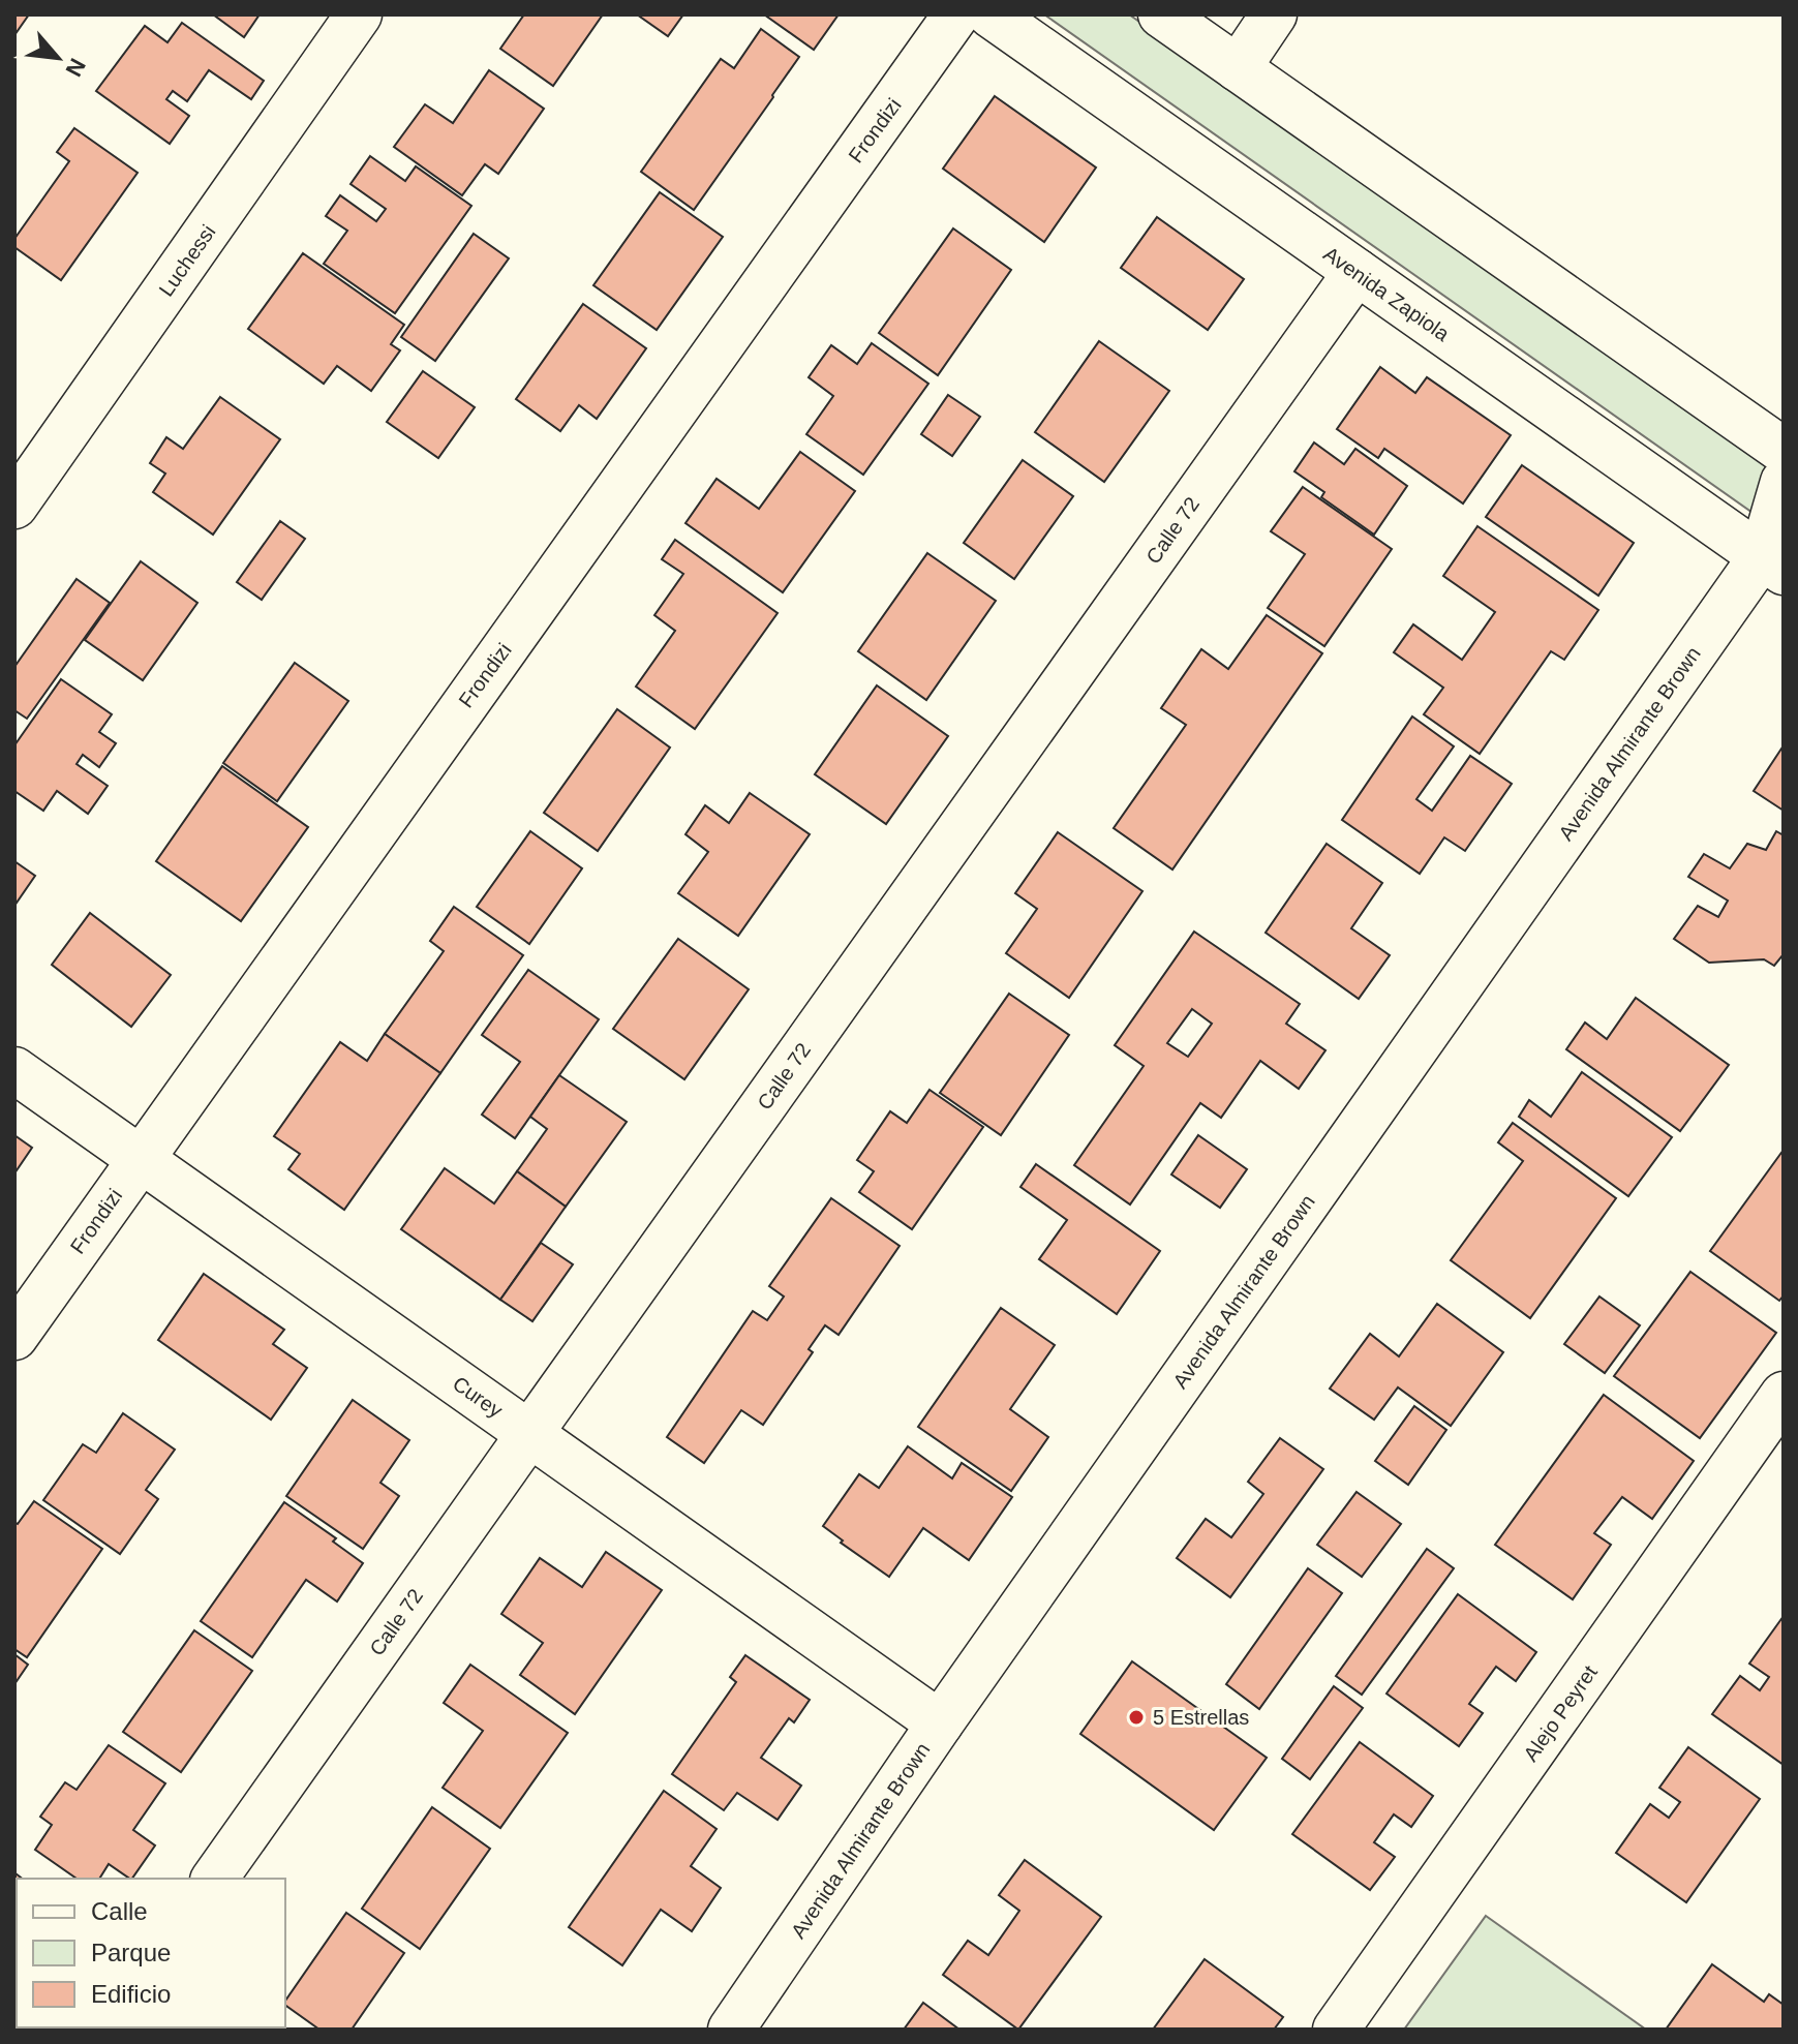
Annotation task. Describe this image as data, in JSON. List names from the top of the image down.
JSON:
{
  "streets": {
    "street": [
      "Frondizi",
      "Luchessi",
      "Avenida Zapiola",
      "Calle 72",
      "Avenida Almirante Brown",
      "Curey",
      "Alejo Peyret"
    ]
  },
  "crossings": [
    ["Frondizi", "Curey"],
    ["Avenida Zapiola", "Calle 72"],
    ["Avenida Zapiola", "Avenida Almirante Brown"],
    ["Calle 72", "Curey"],
    ["Avenida Almirante Brown", "Curey"]
  ],
  "places": ["5 Estrellas"],
  "legend": ["Calle", "Parque", "Edificio"],
  "north": "bottom right"
}
